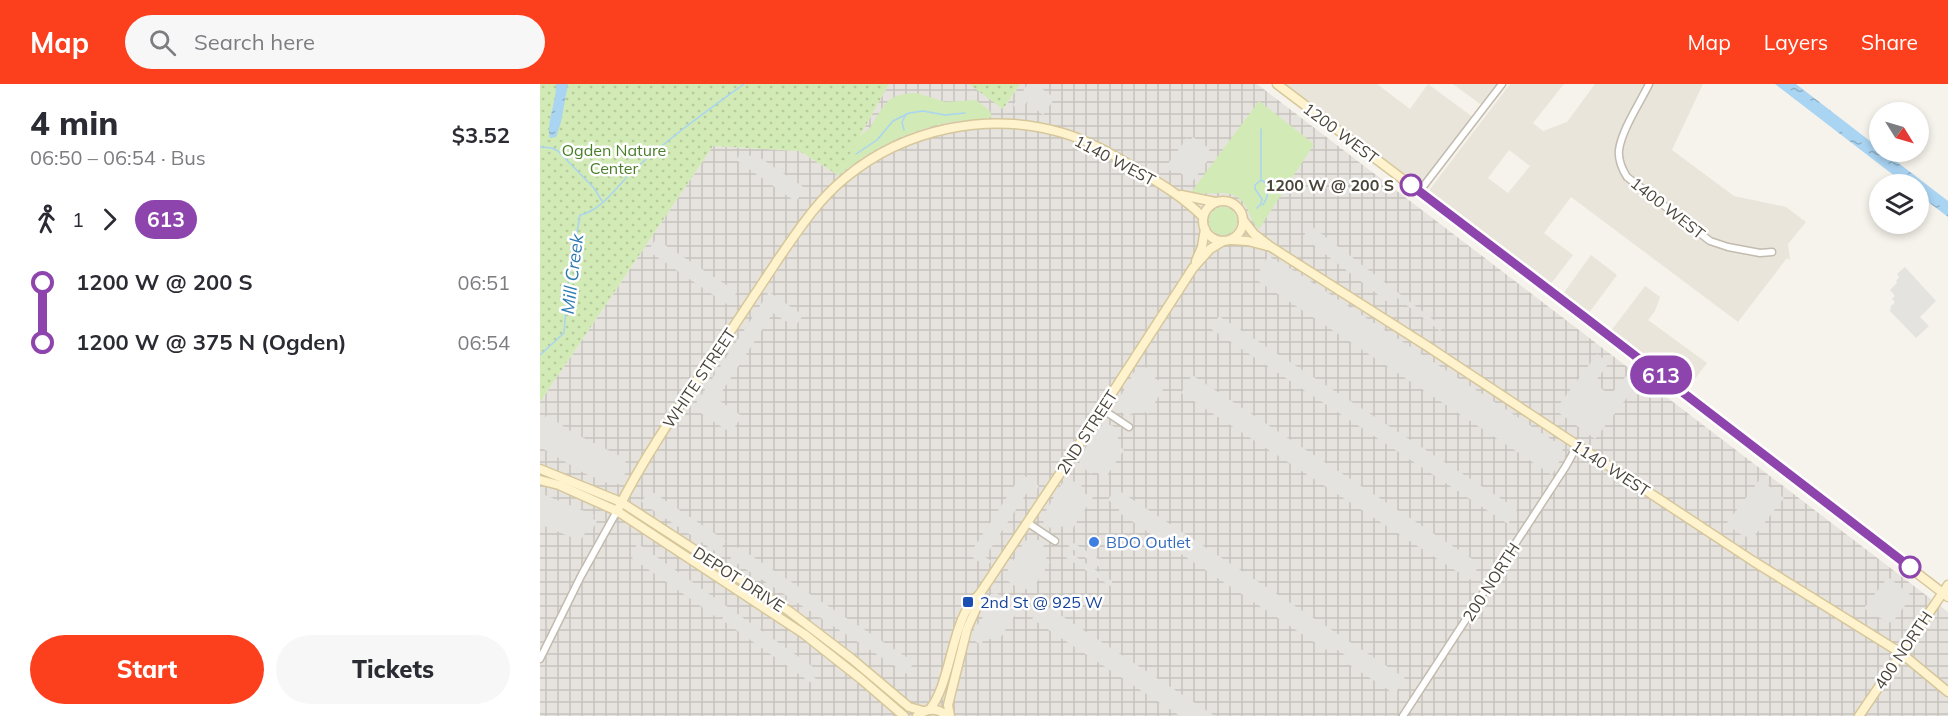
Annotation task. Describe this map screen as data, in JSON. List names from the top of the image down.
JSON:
{
  "streets": {
    "street": [
      "1200 WEST",
      "1140 WEST",
      "1400 WEST",
      "WHITE STREET",
      "2ND STREET",
      "DEPOT DRIVE",
      "200 NORTH",
      "400 NORTH"
    ]
  },
  "crossings": [
    ["1200 WEST", "400 NORTH"],
    ["1140 WEST", "WHITE STREET"],
    ["1140 WEST", "2ND STREET"],
    ["1140 WEST", "200 NORTH"],
    ["1140 WEST", "400 NORTH"],
    ["WHITE STREET", "DEPOT DRIVE"],
    ["2ND STREET", "DEPOT DRIVE"]
  ],
  "water": ["Mill Creek"],
  "parks": ["Ogden Nature Center"],
  "places": {
    "other": ["1200 W @ 200 S", "BDO Outlet"],
    "transit": ["2nd St @ 925 W"]
  },
  "lines": ["bus line 613"],
  "north": "bottom right",
  "page": {
    "header": "Map",
    "search": "Search here",
    "nav": ["Map", "Layers", "Share"],
    "heading": ["4 min", "06:50 – 06:54 · Bus", "$3.52"],
    "on_map": "613",
    "legs": ["1", "613"],
    "list": [
      {
        "name": "1200 W @ 200 S",
        "value": "06:51"
      },
      {
        "name": "1200 W @ 375 N (Ogden)",
        "value": "06:54"
      }
    ],
    "buttons": ["Start", "Tickets"]
  }
}
